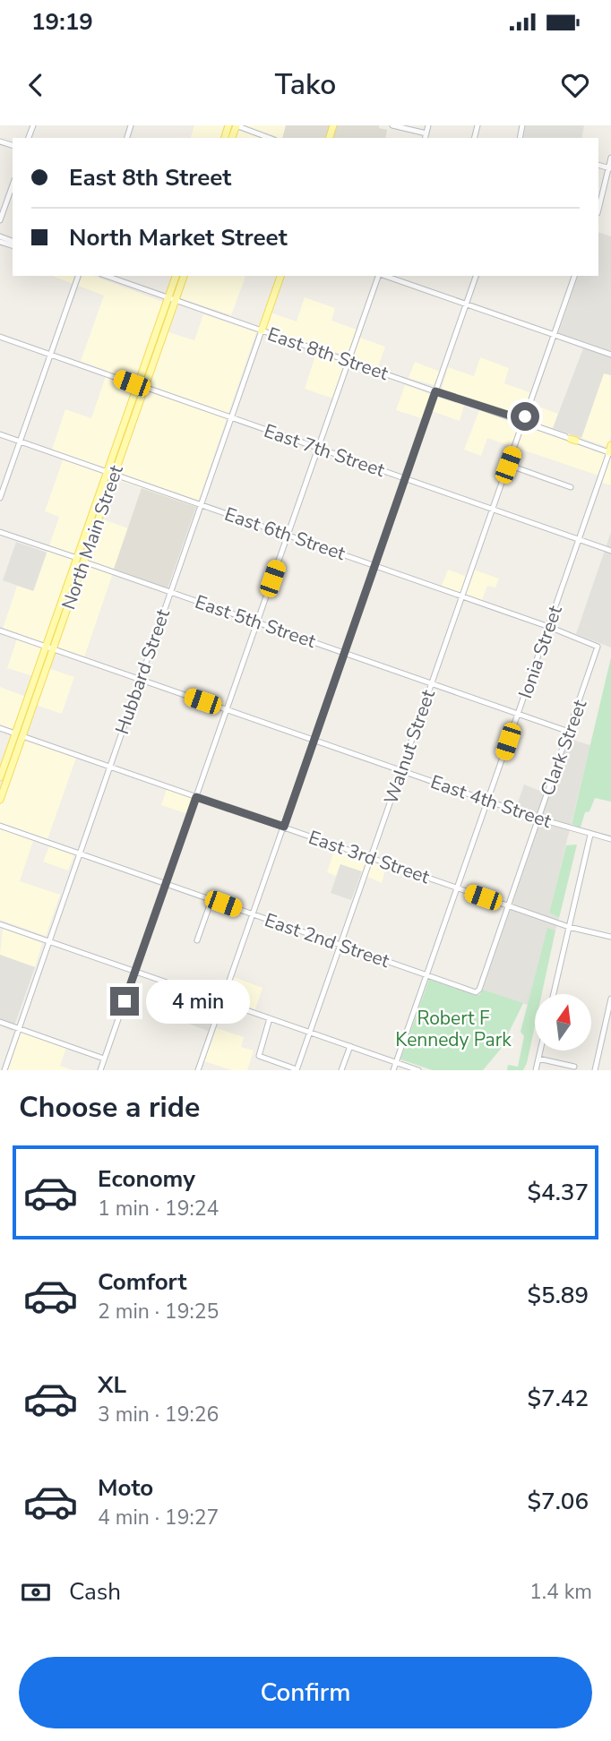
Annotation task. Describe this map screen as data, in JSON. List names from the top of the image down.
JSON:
{
  "streets": {
    "main road": ["North Main Street", "Hubbard Street"],
    "street": [
      "East 8th Street",
      "East 7th Street",
      "East 6th Street",
      "East 5th Street",
      "Ionia Street",
      "Walnut Street",
      "Clark Street",
      "East 4th Street",
      "East 3rd Street",
      "East 2nd Street"
    ]
  },
  "crossings": [
    ["East 8th Street", "North Main Street"],
    ["East 8th Street", "Ionia Street"],
    ["East 8th Street", "Hubbard Street"],
    ["East 8th Street", "Walnut Street"],
    ["East 7th Street", "North Main Street"],
    ["East 7th Street", "Ionia Street"],
    ["East 7th Street", "Hubbard Street"],
    ["East 7th Street", "Walnut Street"],
    ["East 6th Street", "North Main Street"],
    ["East 6th Street", "Ionia Street"],
    ["East 6th Street", "Hubbard Street"],
    ["East 6th Street", "Walnut Street"],
    ["East 6th Street", "Clark Street"],
    ["North Main Street", "East 5th Street"],
    ["North Main Street", "East 4th Street"],
    ["North Main Street", "East 3rd Street"],
    ["East 5th Street", "Ionia Street"],
    ["East 5th Street", "Hubbard Street"],
    ["East 5th Street", "Walnut Street"],
    ["East 5th Street", "Clark Street"],
    ["Ionia Street", "East 4th Street"],
    ["Ionia Street", "East 3rd Street"],
    ["Ionia Street", "East 2nd Street"],
    ["Hubbard Street", "East 4th Street"],
    ["Hubbard Street", "East 3rd Street"],
    ["Hubbard Street", "East 2nd Street"],
    ["Walnut Street", "East 4th Street"],
    ["Walnut Street", "East 3rd Street"],
    ["Walnut Street", "East 2nd Street"],
    ["Clark Street", "East 4th Street"],
    ["Clark Street", "East 3rd Street"],
    ["Clark Street", "East 2nd Street"]
  ],
  "parks": ["Robert F Kennedy Park"],
  "north": "top",
  "page": {
    "status": "19:19",
    "header": "Tako",
    "banner": ["East 8th Street", "North Market Street"],
    "bubble": "4 min",
    "heading": "Choose a ride",
    "list": [
      {
        "name": "Economy",
        "note": "1 min · 19:24",
        "value": "$4.37"
      },
      {
        "name": "Comfort",
        "note": "2 min · 19:25",
        "value": "$5.89"
      },
      {
        "name": "XL",
        "note": "3 min · 19:26",
        "value": "$7.42"
      },
      {
        "name": "Moto",
        "note": "4 min · 19:27",
        "value": "$7.06"
      }
    ],
    "pay": ["Cash", "1.4 km"],
    "buttons": "Confirm"
  }
}
